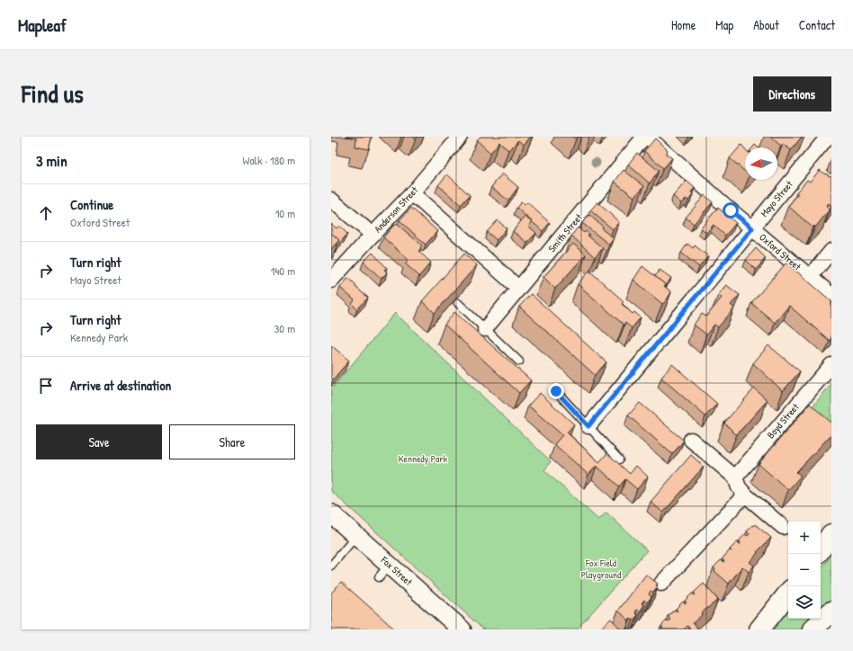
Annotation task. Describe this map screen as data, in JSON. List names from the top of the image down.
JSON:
{
  "streets": {
    "street": [
      "Mayo Street",
      "Anderson Street",
      "Smith Street",
      "Oxford Street",
      "Boyd Street",
      "Fox Street"
    ]
  },
  "crossings": [
    ["Mayo Street", "Oxford Street"]
  ],
  "parks": ["Kennedy Park", "Fox Field Playground"],
  "north": "left",
  "page": {
    "header": "Mapleaf",
    "nav": [
      "Home",
      "Map",
      "About",
      "Contact"
    ],
    "title": "Find us",
    "buttons": [
      "Directions",
      ["Save", "Share"]
    ],
    "heading": ["3 min", "Walk · 180 m"],
    "list": [
      ["Continue", "Oxford Street", "10 m"],
      ["Turn right", "Mayo Street", "140 m"],
      ["Turn right", "Kennedy Park", "30 m"],
      "Arrive at destination"
    ],
    "map_buttons": ["+", "−"]
  }
}
